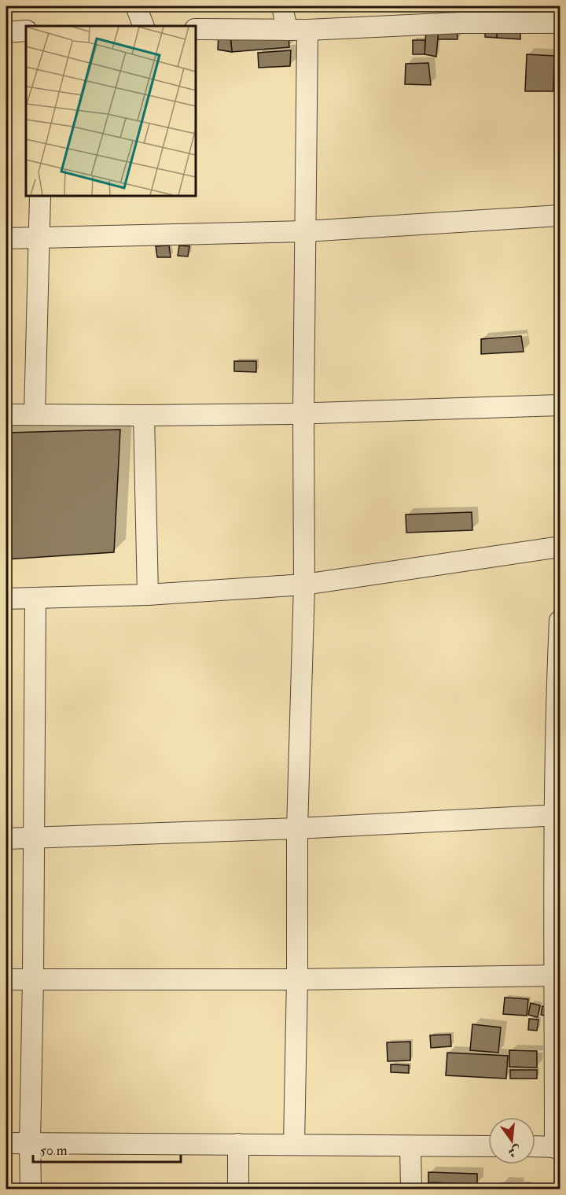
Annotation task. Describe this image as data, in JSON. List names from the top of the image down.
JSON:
{
  "scale_bar": "50 m",
  "north": "bottom"
}
